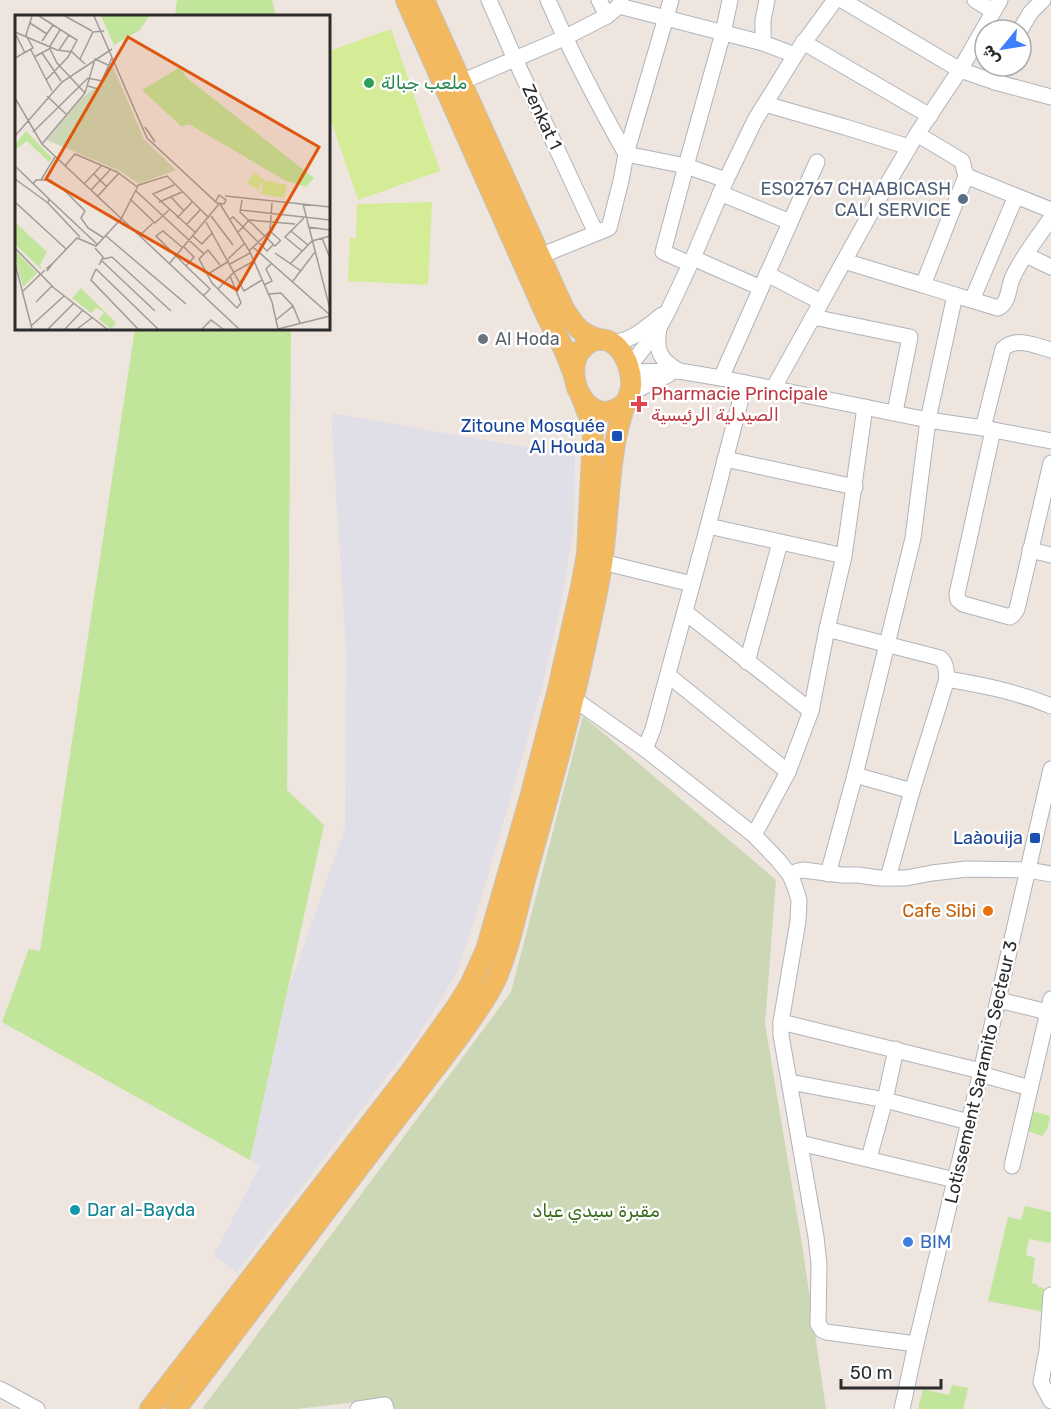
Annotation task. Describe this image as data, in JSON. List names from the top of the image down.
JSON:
{
  "streets": {
    "street": ["Zenkat 1", "Lotissement Saramito Secteur 3"]
  },
  "parks": ["مقبرة سيدي عياد"],
  "places": {
    "other": [
      "ملعب جبالة",
      "ES02767 CHAABICASH CALI SERVICE",
      "Al Hoda",
      "Cafe Sibi",
      "Dar al-Bayda",
      "BIM"
    ],
    "health": ["Pharmacie Principale الصيدلية الرئيسية"],
    "transit": ["Zitoune Mosquée Al Houda", "Laàouija"]
  },
  "scale_bar": "50 m",
  "north": "bottom left"
}
